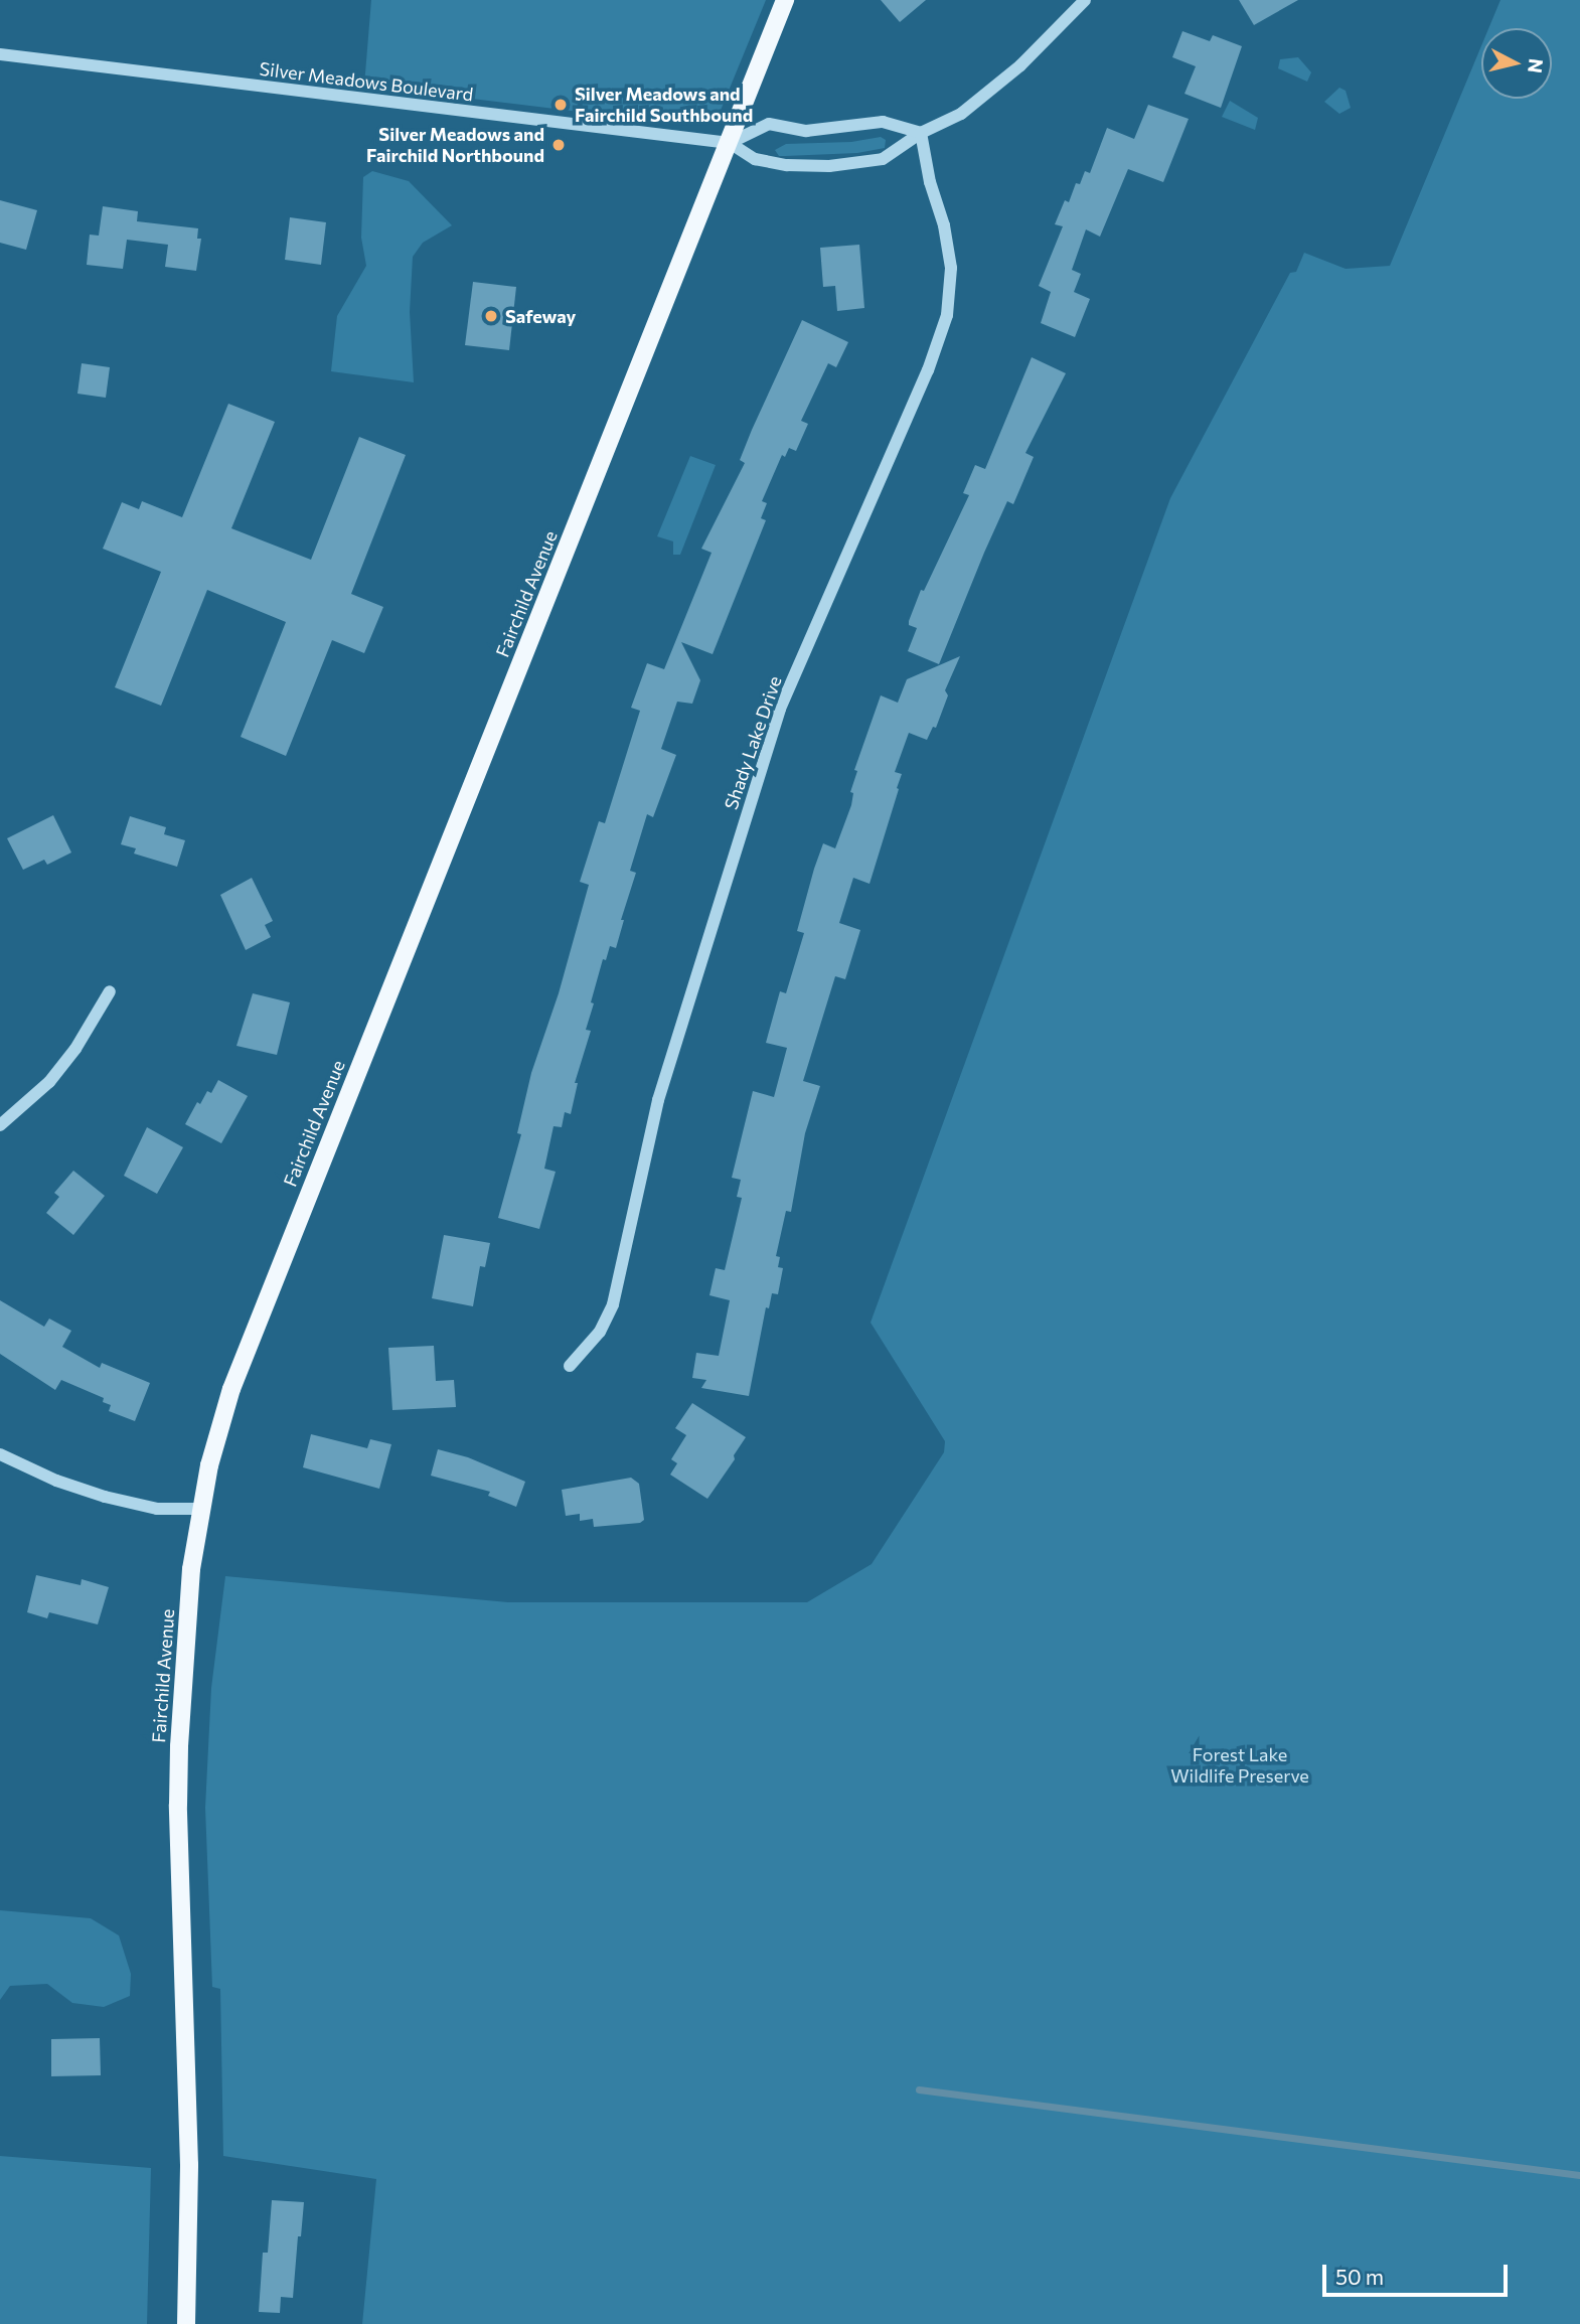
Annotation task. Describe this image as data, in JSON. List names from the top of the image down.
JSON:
{
  "streets": {
    "main road": ["Fairchild Avenue"],
    "street": ["Silver Meadows Boulevard", "Shady Lake Drive"]
  },
  "crossings": [
    ["Silver Meadows Boulevard", "Fairchild Avenue"]
  ],
  "parks": ["Forest Lake Wildlife Preserve"],
  "places": ["Silver Meadows and Fairchild Southbound", "Silver Meadows and Fairchild Northbound", "Safeway"],
  "scale_bar": "50 m",
  "north": "right"
}
